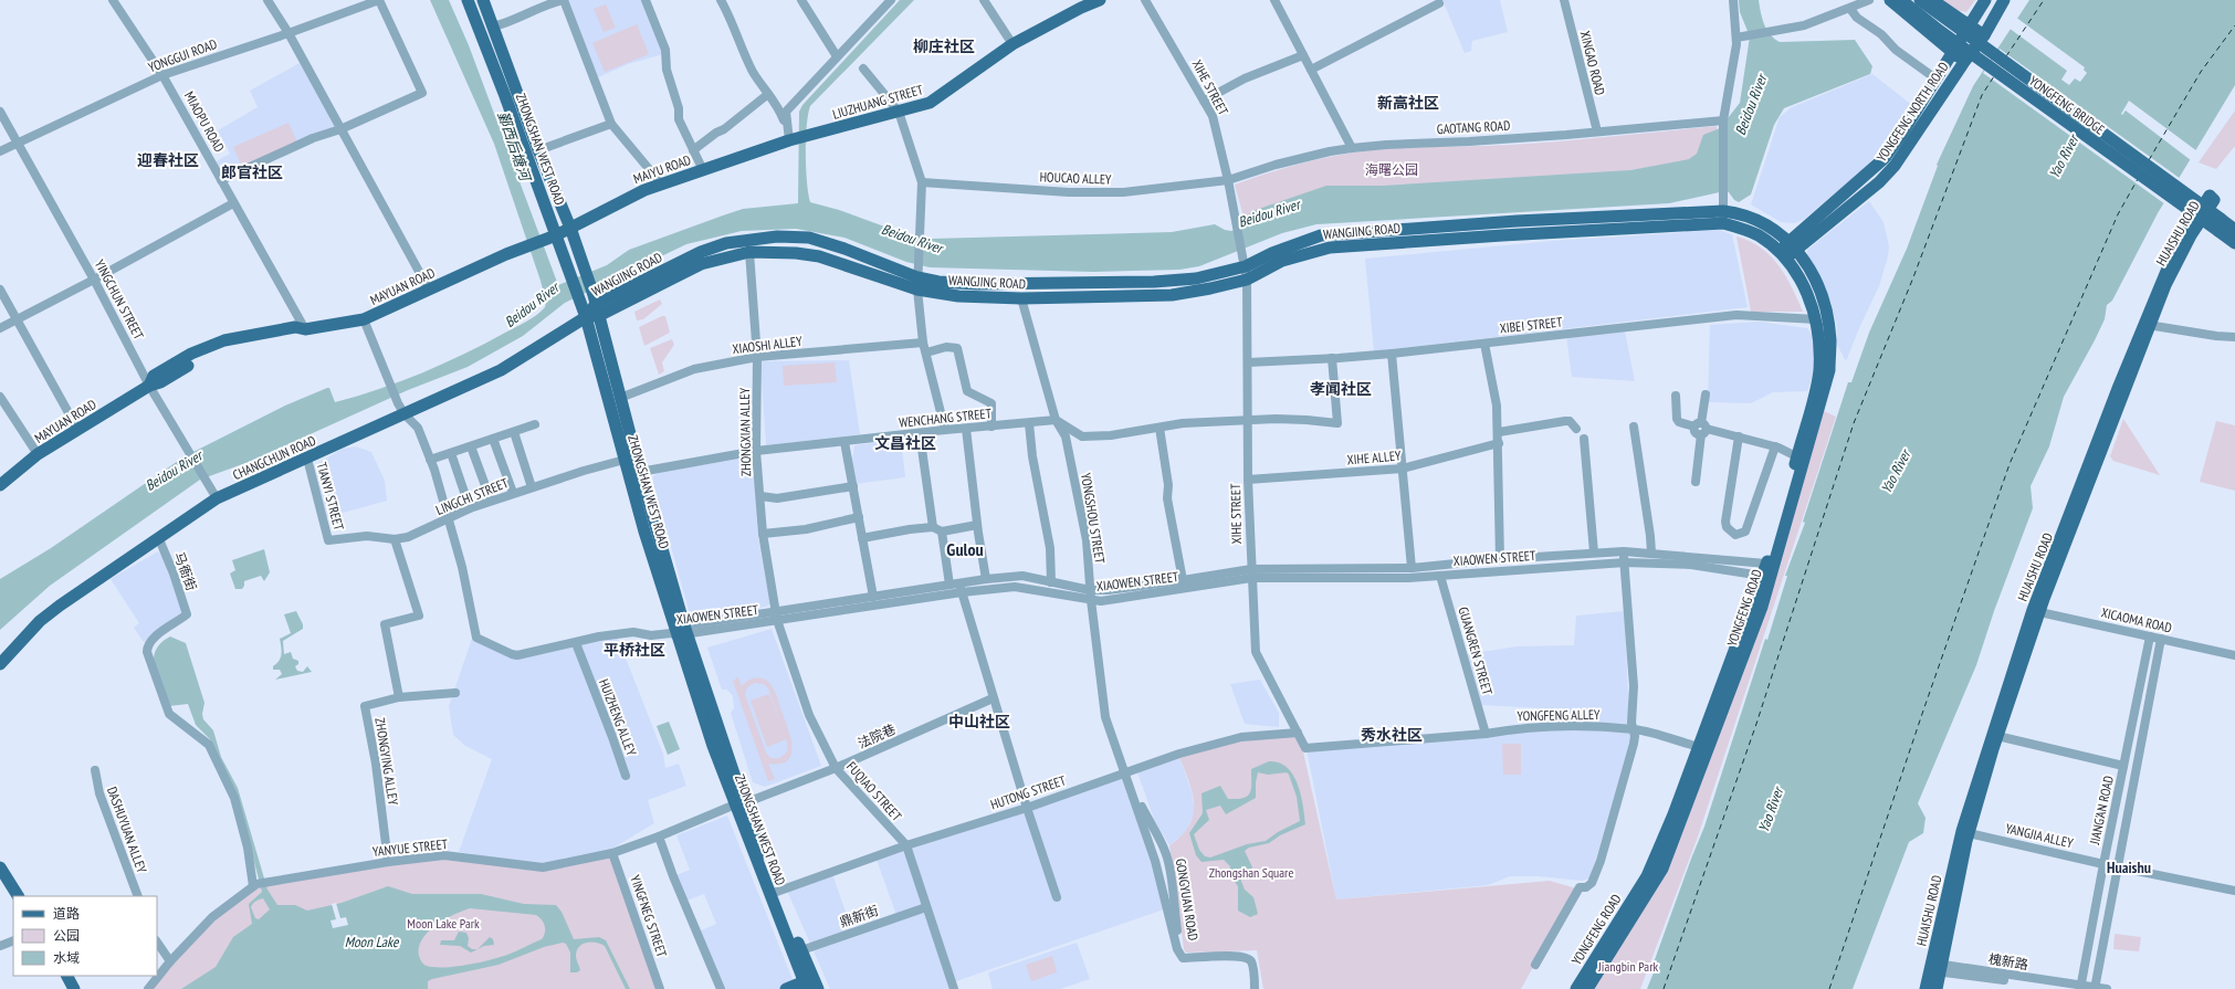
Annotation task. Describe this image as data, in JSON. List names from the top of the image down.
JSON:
{
  "streets": {
    "main road": [
      "LIUZHUANG STREET",
      "YONGFENG BRIDGE",
      "YONGFENG NORTH ROAD",
      "ZHONGSHAN WEST ROAD",
      "MAIYU ROAD",
      "WANGJING ROAD",
      "HUAISHU ROAD",
      "MAYUAN ROAD",
      "CHANGCHUN ROAD",
      "YONGFENG ROAD"
    ],
    "street": [
      "YONGGUI ROAD",
      "XINGAO ROAD",
      "XIHE STREET",
      "MIAOPU ROAD",
      "GAOTANG ROAD",
      "HOUCAO ALLEY",
      "YINGCHUN STREET",
      "XIBEI STREET",
      "XIAOSHI ALLEY",
      "WENCHANG STREET",
      "ZHONGXIAN ALLEY",
      "XIHE ALLEY",
      "TIANYI STREET",
      "LINGCHI STREET",
      "YONGSHOU STREET",
      "XIAOWEN STREET",
      "马衙街",
      "XICAOMA ROAD",
      "GUANGREN STREET",
      "YONGFENG ALLEY",
      "HUIZHENG ALLEY",
      "法院巷",
      "ZHONGYING ALLEY",
      "FUQIAO STREET",
      "HUTONG STREET",
      "JIANG'AN ROAD",
      "DASHUYUAN ALLEY",
      "YANGJIA ALLEY",
      "YANYUE STREET",
      "GONGYUAN ROAD",
      "YINGFNEG STREET",
      "鼎新街"
    ]
  },
  "crossings": [
    ["YONGGUI ROAD", "MIAOPU ROAD"],
    ["YONGGUI ROAD", "YINGCHUN STREET"],
    ["XINGAO ROAD", "GAOTANG ROAD"],
    ["XIHE STREET", "GAOTANG ROAD"],
    ["XIHE STREET", "HOUCAO ALLEY"],
    ["XIHE STREET", "WANGJING ROAD"],
    ["XIHE STREET", "XIBEI STREET"],
    ["XIHE STREET", "XIHE ALLEY"],
    ["XIHE STREET", "XIAOWEN STREET"],
    ["XIHE STREET", "YONGFENG ALLEY"],
    ["XIHE STREET", "HUTONG STREET"],
    ["LIUZHUANG STREET", "MAIYU ROAD"],
    ["YONGFENG NORTH ROAD", "YONGFENG ROAD"],
    ["MIAOPU ROAD", "MAYUAN ROAD"],
    ["GAOTANG ROAD", "HOUCAO ALLEY"],
    ["ZHONGSHAN WEST ROAD", "MAIYU ROAD"],
    ["ZHONGSHAN WEST ROAD", "WANGJING ROAD"],
    ["ZHONGSHAN WEST ROAD", "MAYUAN ROAD"],
    ["ZHONGSHAN WEST ROAD", "XIAOSHI ALLEY"],
    ["ZHONGSHAN WEST ROAD", "WENCHANG STREET"],
    ["ZHONGSHAN WEST ROAD", "CHANGCHUN ROAD"],
    ["ZHONGSHAN WEST ROAD", "LINGCHI STREET"],
    ["ZHONGSHAN WEST ROAD", "XIAOWEN STREET"],
    ["ZHONGSHAN WEST ROAD", "法院巷"],
    ["ZHONGSHAN WEST ROAD", "HUTONG STREET"],
    ["ZHONGSHAN WEST ROAD", "YANYUE STREET"],
    ["ZHONGSHAN WEST ROAD", "鼎新街"],
    ["MAIYU ROAD", "MAYUAN ROAD"],
    ["WANGJING ROAD", "ZHONGXIAN ALLEY"],
    ["WANGJING ROAD", "CHANGCHUN ROAD"],
    ["WANGJING ROAD", "YONGSHOU STREET"],
    ["WANGJING ROAD", "YONGFENG ROAD"],
    ["HUAISHU ROAD", "XICAOMA ROAD"],
    ["HUAISHU ROAD", "YANGJIA ALLEY"],
    ["MAYUAN ROAD", "YINGCHUN STREET"],
    ["YINGCHUN STREET", "CHANGCHUN ROAD"],
    ["XIBEI STREET", "YONGFENG ROAD"],
    ["XIAOSHI ALLEY", "ZHONGXIAN ALLEY"],
    ["WENCHANG STREET", "ZHONGXIAN ALLEY"],
    ["WENCHANG STREET", "YONGSHOU STREET"],
    ["ZHONGXIAN ALLEY", "XIAOWEN STREET"],
    ["ZHONGXIAN ALLEY", "FUQIAO STREET"],
    ["CHANGCHUN ROAD", "TIANYI STREET"],
    ["CHANGCHUN ROAD", "马衙街"],
    ["TIANYI STREET", "LINGCHI STREET"],
    ["YONGSHOU STREET", "XIAOWEN STREET"],
    ["YONGSHOU STREET", "HUTONG STREET"],
    ["YONGSHOU STREET", "GONGYUAN ROAD"],
    ["XIAOWEN STREET", "YONGFENG ROAD"],
    ["XIAOWEN STREET", "GUANGREN STREET"],
    ["XIAOWEN STREET", "FUQIAO STREET"],
    ["马衙街", "YANYUE STREET"],
    ["YONGFENG ROAD", "YONGFENG ALLEY"],
    ["XICAOMA ROAD", "JIANG'AN ROAD"],
    ["GUANGREN STREET", "YONGFENG ALLEY"],
    ["法院巷", "FUQIAO STREET"],
    ["法院巷", "YANYUE STREET"],
    ["ZHONGYING ALLEY", "YANYUE STREET"],
    ["FUQIAO STREET", "HUTONG STREET"],
    ["FUQIAO STREET", "鼎新街"],
    ["HUTONG STREET", "GONGYUAN ROAD"],
    ["JIANG'AN ROAD", "YANGJIA ALLEY"],
    ["YANYUE STREET", "YINGFNEG STREET"]
  ],
  "districts": [
    "柳庄社区",
    "新高社区",
    "迎春社区",
    "郎官社区",
    "孝闻社区",
    "文昌社区",
    "Gulou",
    "平桥社区",
    "中山社区",
    "秀水社区",
    "Huaishu"
  ],
  "water": [
    "Beidou River",
    "鄞西后塘河",
    "Yao River",
    "Moon Lake"
  ],
  "parks": [
    "海曙公园",
    "Zhongshan Square",
    "Moon Lake Park",
    "Jiangbin Park"
  ],
  "legend": ["道路", "公园", "水域"]
}
